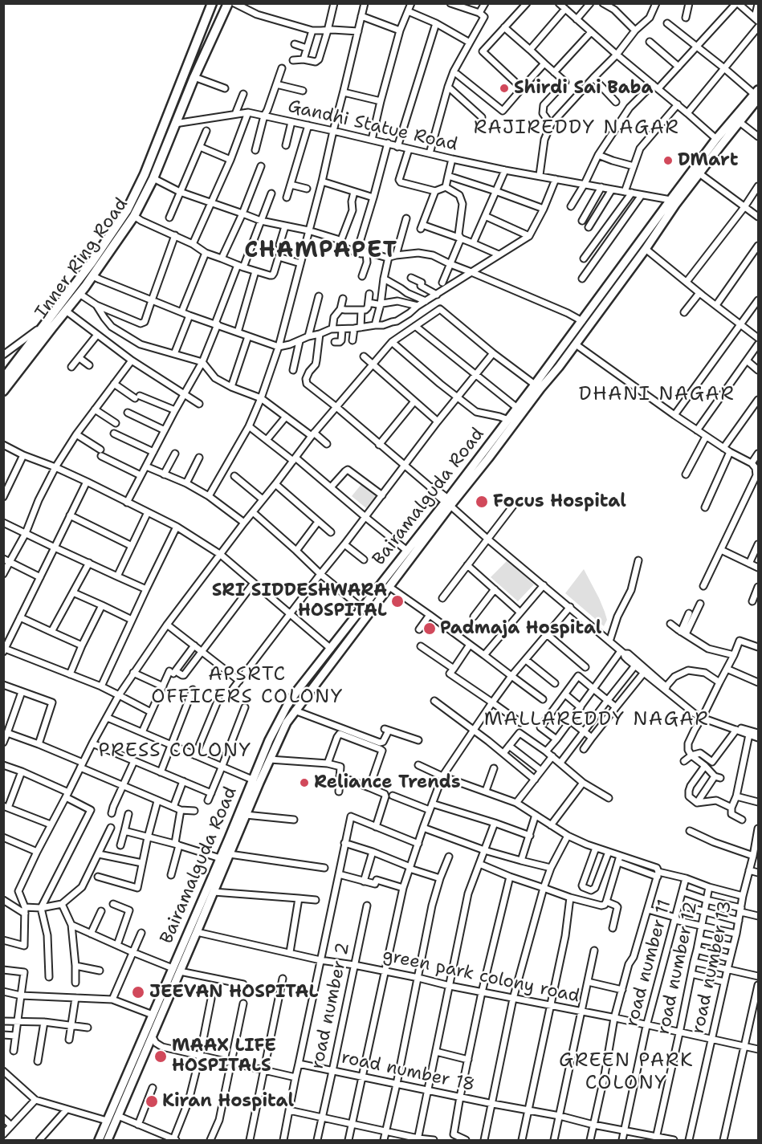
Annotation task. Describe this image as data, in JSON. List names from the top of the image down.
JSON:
{
  "streets": {
    "highway": ["Inner Ring Road"],
    "main road": ["Bairamalguda Road"],
    "street": [
      "Gandhi Statue Road",
      "road number 11",
      "road number 13",
      "road number 12",
      "green park colony road",
      "road number 2",
      "road number 18"
    ]
  },
  "crossings": [
    ["Gandhi Statue Road", "Inner Ring Road"],
    ["Gandhi Statue Road", "Bairamalguda Road"],
    ["Bairamalguda Road", "green park colony road"],
    ["road number 11", "green park colony road"],
    ["road number 11", "road number 18"],
    ["road number 13", "green park colony road"],
    ["road number 12", "green park colony road"],
    ["road number 12", "road number 18"],
    ["green park colony road", "road number 2"],
    ["road number 2", "road number 18"]
  ],
  "districts": [
    "RAJIREDDY NAGAR",
    "CHAMPAPET",
    "DHANI NAGAR",
    "APSRTC OFFICERS COLONY",
    "MALLAREDDY NAGAR",
    "PRESS COLONY",
    "GREEN PARK COLONY"
  ],
  "places": [
    "Shirdi Sai Baba",
    "DMart",
    "Focus Hospital",
    "SRI SIDDESHWARA HOSPITAL",
    "Padmaja Hospital",
    "Reliance Trends",
    "JEEVAN HOSPITAL",
    "MAAX LIFE HOSPITALS",
    "Kiran Hospital"
  ]
}
